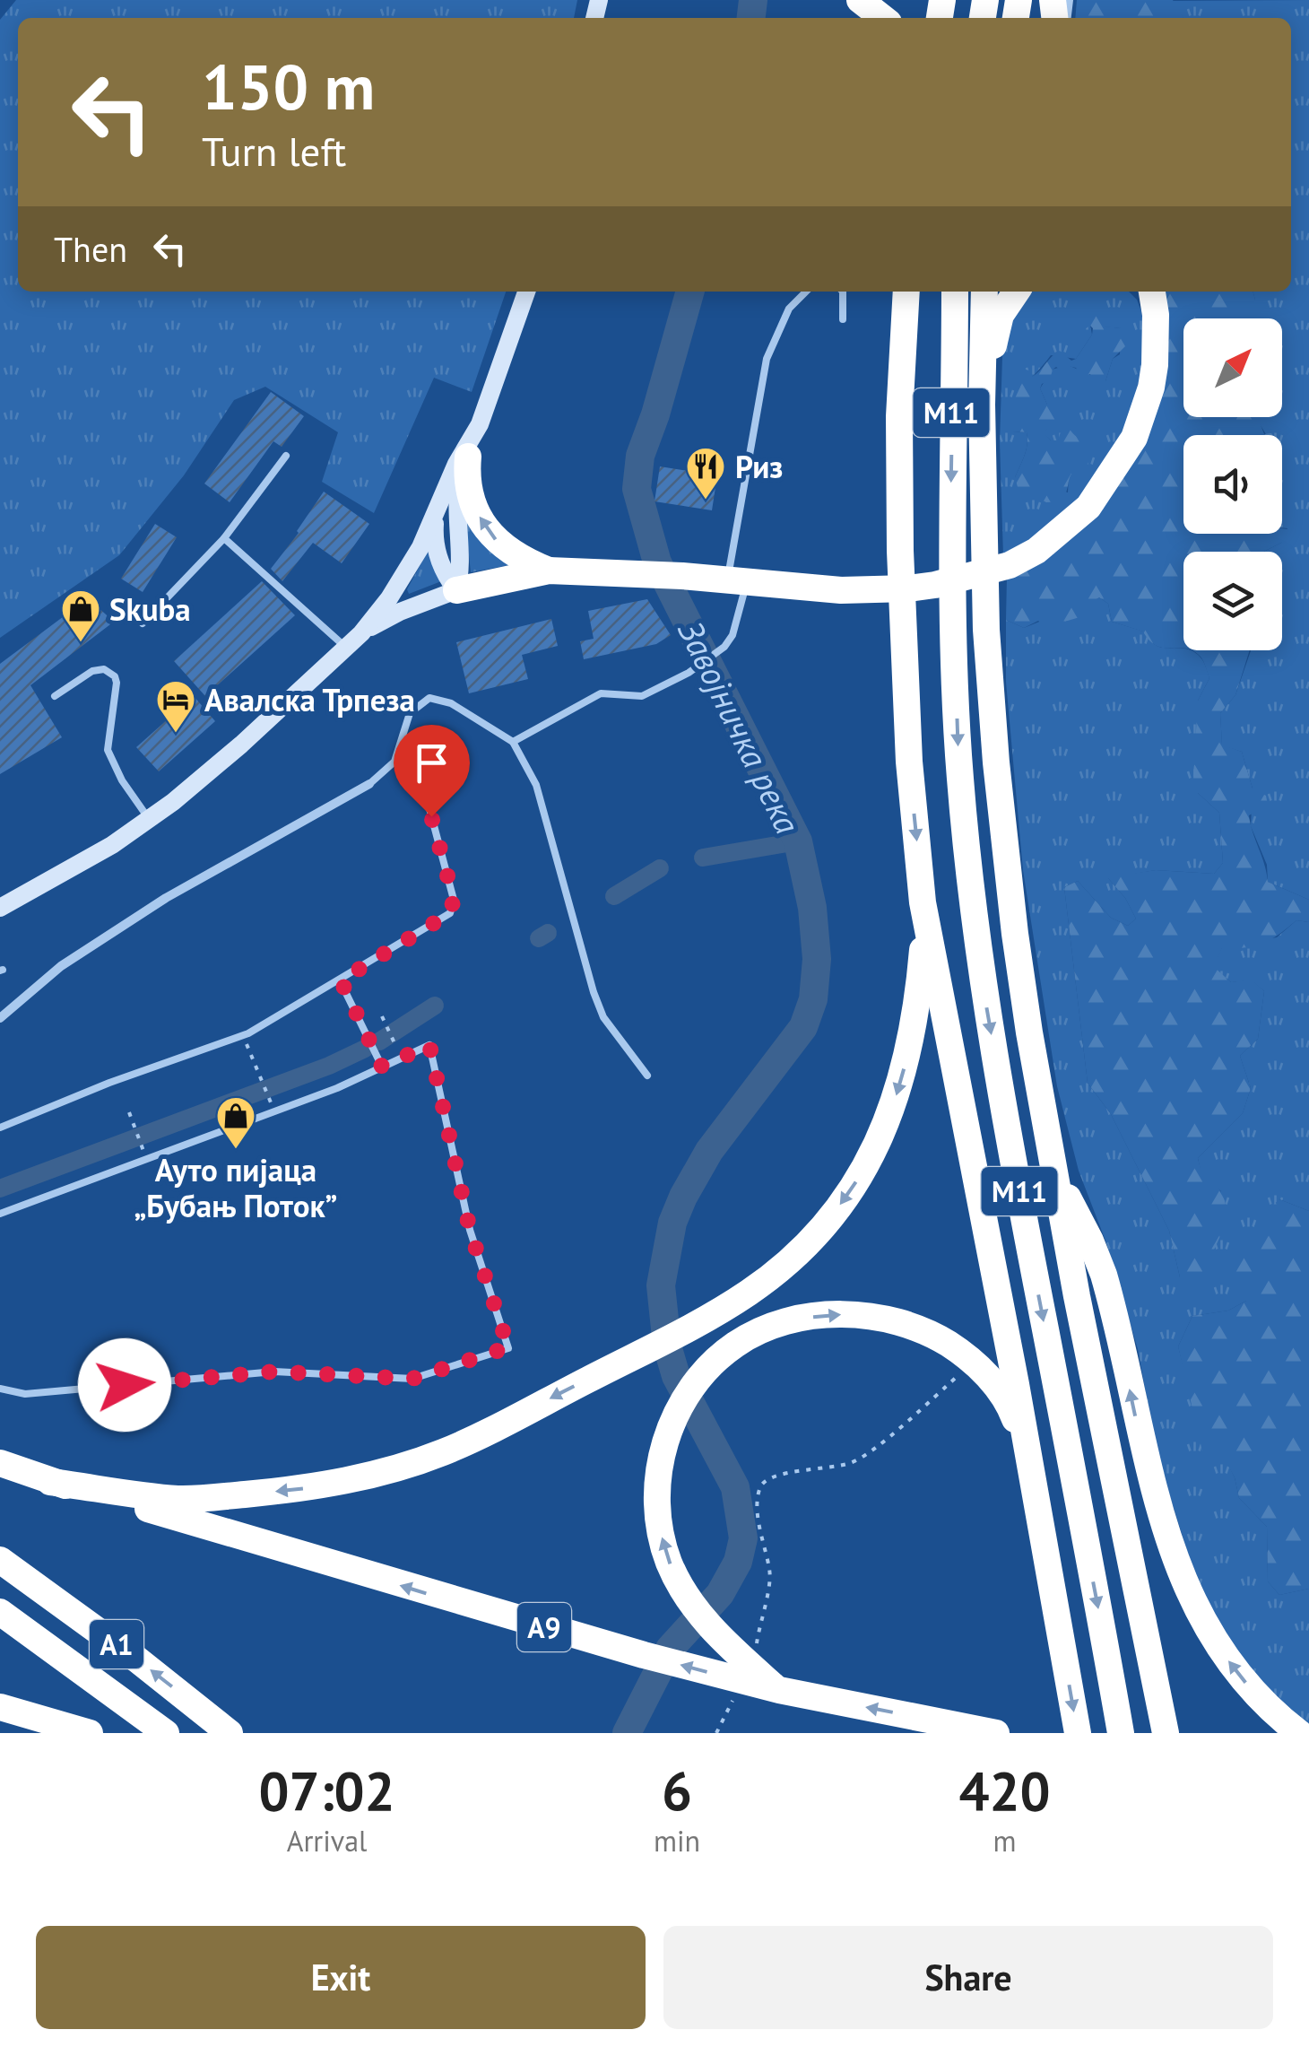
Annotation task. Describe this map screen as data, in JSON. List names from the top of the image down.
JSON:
{
  "streets": {
    "highway": ["M11", "A9", "A1"]
  },
  "water": ["Завојничка река"],
  "places": {
    "restaurant": ["Риз"],
    "shop": ["Skuba", "Ауто пијаца „Бубањ Поток”"],
    "hotel": ["Авалска Трпеза"]
  },
  "north": "top right",
  "page": {
    "turn": ["150 m", "Turn left"],
    "then": "Then",
    "eta": [
      "07:02",
      "Arrival",
      "6",
      "min",
      "420",
      "m"
    ],
    "buttons": ["Exit", "Share"]
  }
}
